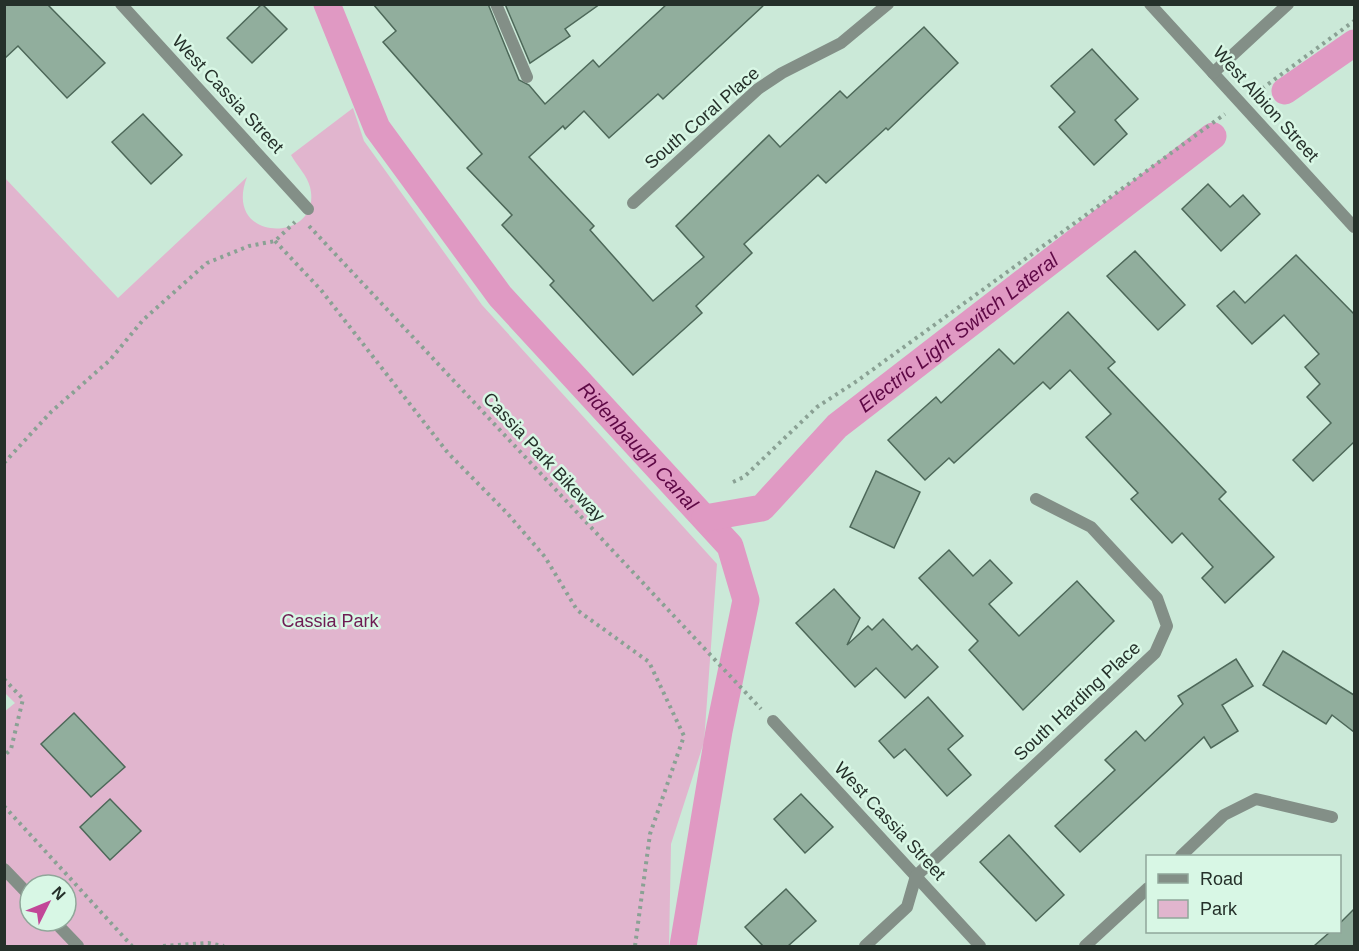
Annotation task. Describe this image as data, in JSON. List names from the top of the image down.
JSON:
{
  "streets": {
    "street": [
      "West Cassia Street",
      "West Albion Street",
      "South Coral Place",
      "South Harding Place"
    ],
    "path": ["Cassia Park Bikeway"]
  },
  "crossings": [
    ["West Cassia Street", "Cassia Park Bikeway"],
    ["West Cassia Street", "South Harding Place"]
  ],
  "water": ["Electric Light Switch Lateral", "Ridenbaugh Canal"],
  "parks": ["Cassia Park"],
  "legend": ["Road", "Park"],
  "north": "top right"
}
